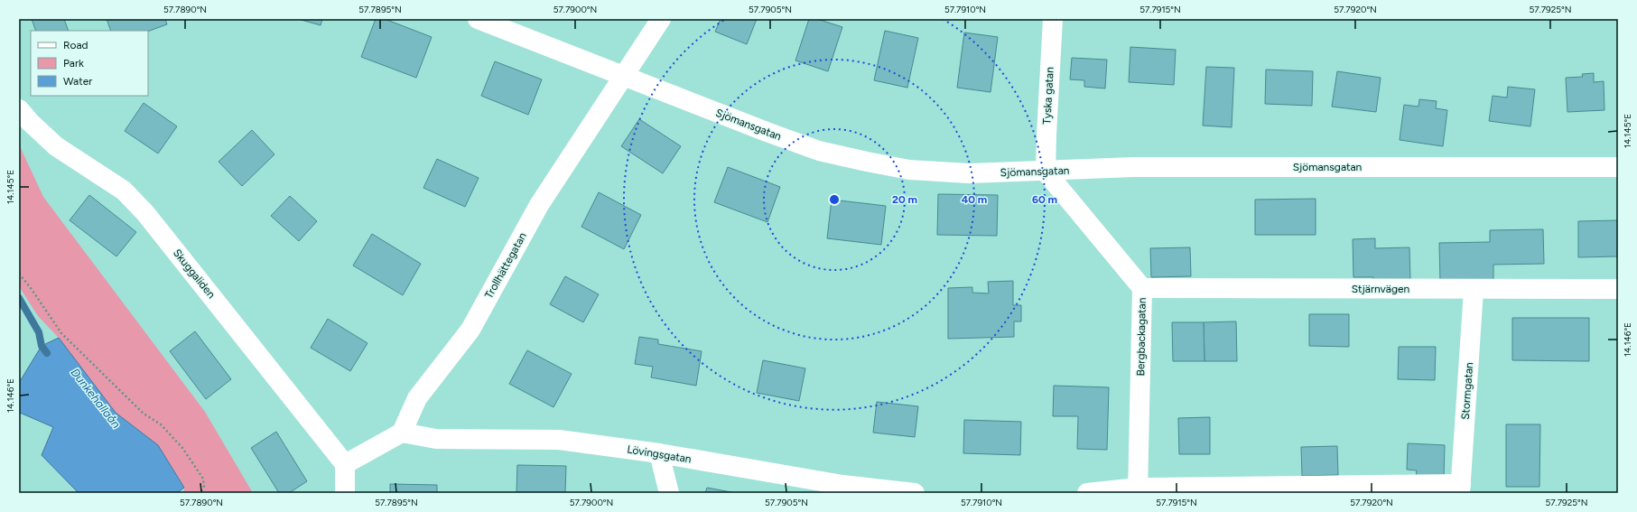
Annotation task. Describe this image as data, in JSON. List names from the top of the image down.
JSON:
{
  "streets": {
    "street": [
      "Tyska gatan",
      "Sjömansgatan",
      "Trollhättegatan",
      "Skuggaliden",
      "Stjärnvägen",
      "Bergbackagatan",
      "Stormgatan",
      "Lövingsgatan"
    ]
  },
  "crossings": [
    ["Tyska gatan", "Sjömansgatan"],
    ["Tyska gatan", "Bergbackagatan"],
    ["Sjömansgatan", "Trollhättegatan"],
    ["Sjömansgatan", "Bergbackagatan"],
    ["Trollhättegatan", "Lövingsgatan"],
    ["Stjärnvägen", "Bergbackagatan"],
    ["Stjärnvägen", "Stormgatan"]
  ],
  "water": ["Dunkehallaån"],
  "legend": ["Road", "Park", "Water"],
  "coordinates": [
    "57.7890°N",
    "57.7895°N",
    "57.7900°N",
    "57.7905°N",
    "57.7910°N",
    "57.7915°N",
    "57.7920°N",
    "57.7925°N",
    "14.145°E",
    "14.146°E"
  ],
  "rings": ["20 m", "40 m", "60 m"]
}
